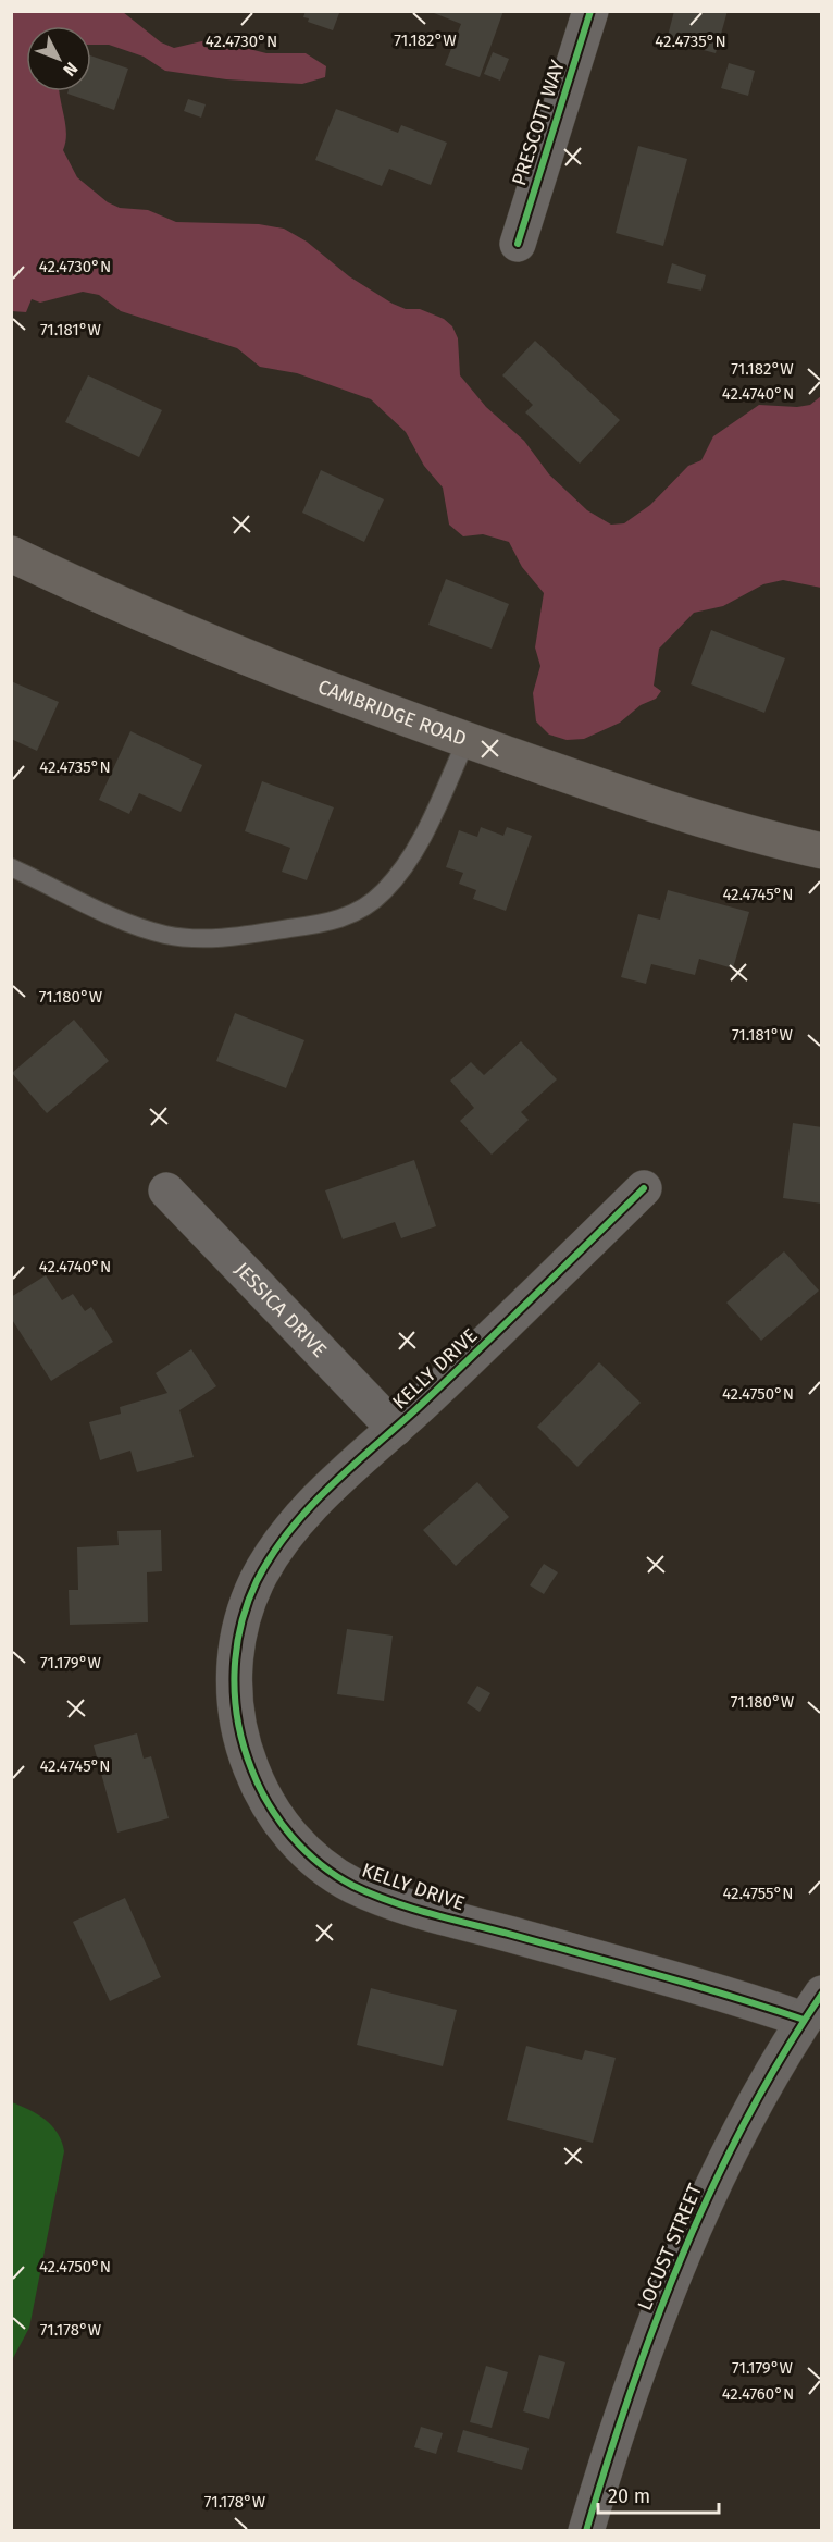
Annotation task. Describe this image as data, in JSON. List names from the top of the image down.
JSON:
{
  "streets": {
    "highway": ["CAMBRIDGE ROAD"],
    "street": [
      "PRESCOTT WAY",
      "JESSICA DRIVE",
      "KELLY DRIVE",
      "LOCUST STREET"
    ]
  },
  "crossings": [
    ["JESSICA DRIVE", "KELLY DRIVE"],
    ["KELLY DRIVE", "LOCUST STREET"]
  ],
  "scale_bar": "20 m",
  "north": "bottom right",
  "coordinates": [
    "71.182°W",
    "42.4730°N",
    "42.4735°N",
    "71.181°W",
    "42.4740°N",
    "42.4745°N",
    "71.180°W",
    "42.4750°N",
    "71.179°W",
    "42.4755°N",
    "71.178°W",
    "42.4760°N"
  ]
}
